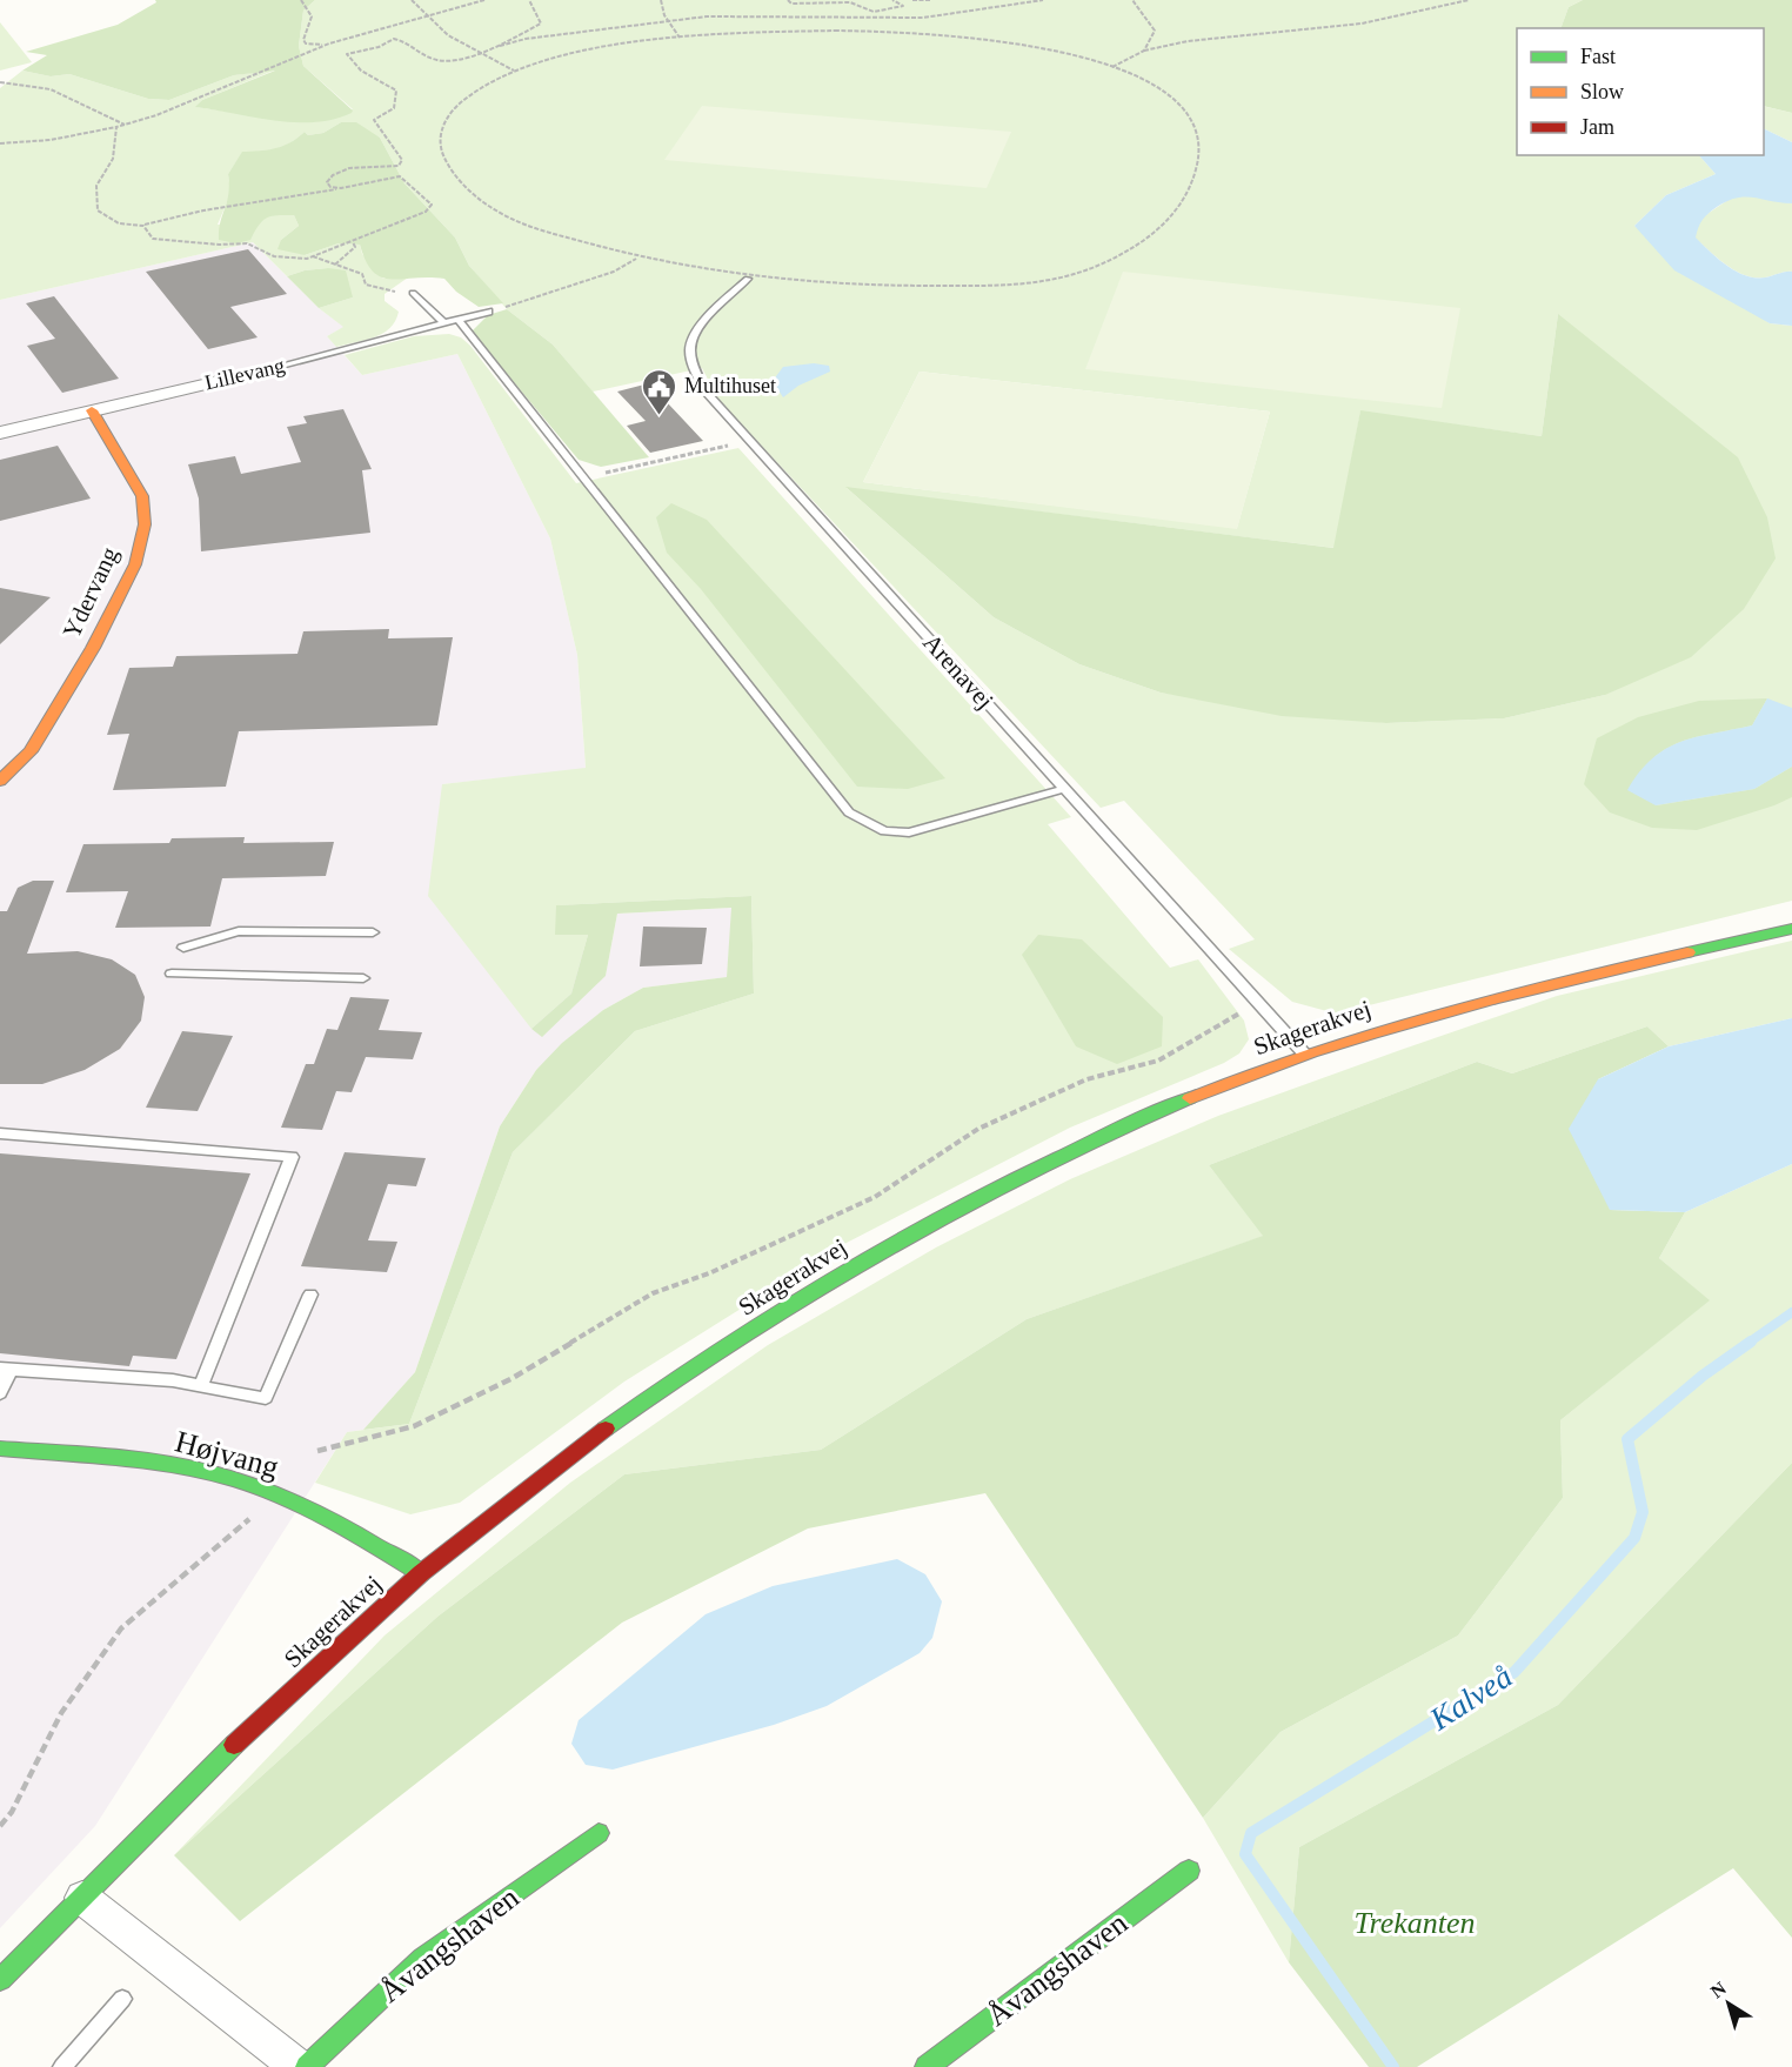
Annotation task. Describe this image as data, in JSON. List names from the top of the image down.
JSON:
{
  "streets": {
    "street": [
      "Lillevang",
      "Ydervang",
      "Skagerakvej",
      "Højvang",
      "Åvangshaven"
    ],
    "lane": ["Arenavej"]
  },
  "crossings": [
    ["Lillevang", "Ydervang"],
    ["Arenavej", "Skagerakvej"],
    ["Skagerakvej", "Højvang"]
  ],
  "water": ["Kalveå"],
  "parks": ["Trekanten"],
  "places": {
    "public building": ["Multihuset"]
  },
  "legend": ["Fast", "Slow", "Jam"],
  "north": "top left"
}
